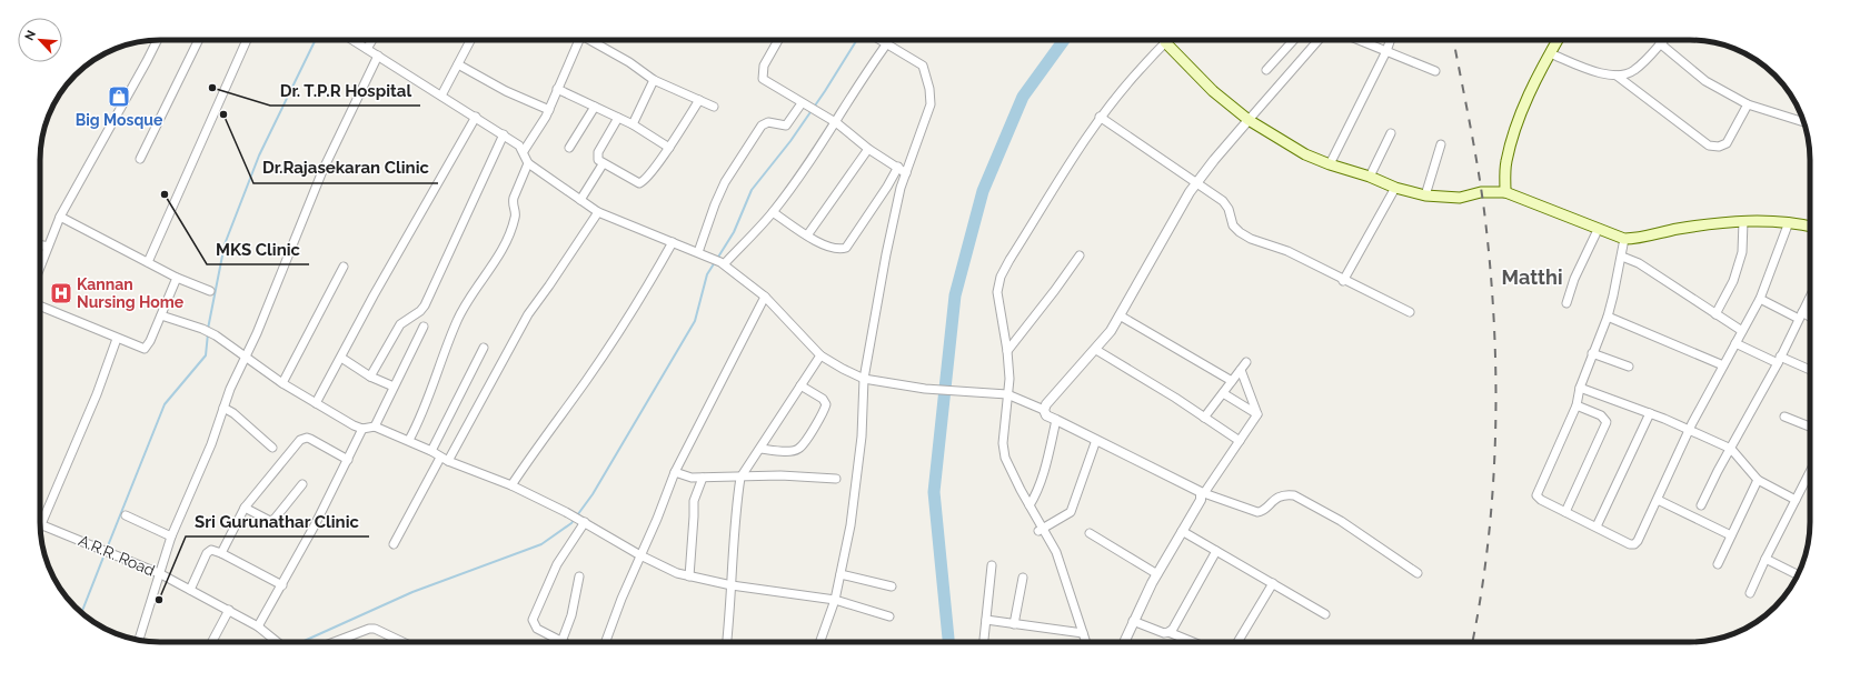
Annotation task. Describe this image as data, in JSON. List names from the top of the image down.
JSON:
{
  "streets": {
    "street": ["A.R.R. Road"]
  },
  "districts": ["Matthi"],
  "places": {
    "other": [
      "Dr. T.P.R Hospital",
      "Dr.Rajasekaran Clinic",
      "MKS Clinic",
      "Sri Gurunathar Clinic"
    ],
    "shop": ["Big Mosque"],
    "hospital": ["Kannan Nursing Home"]
  },
  "north": "top left"
}
